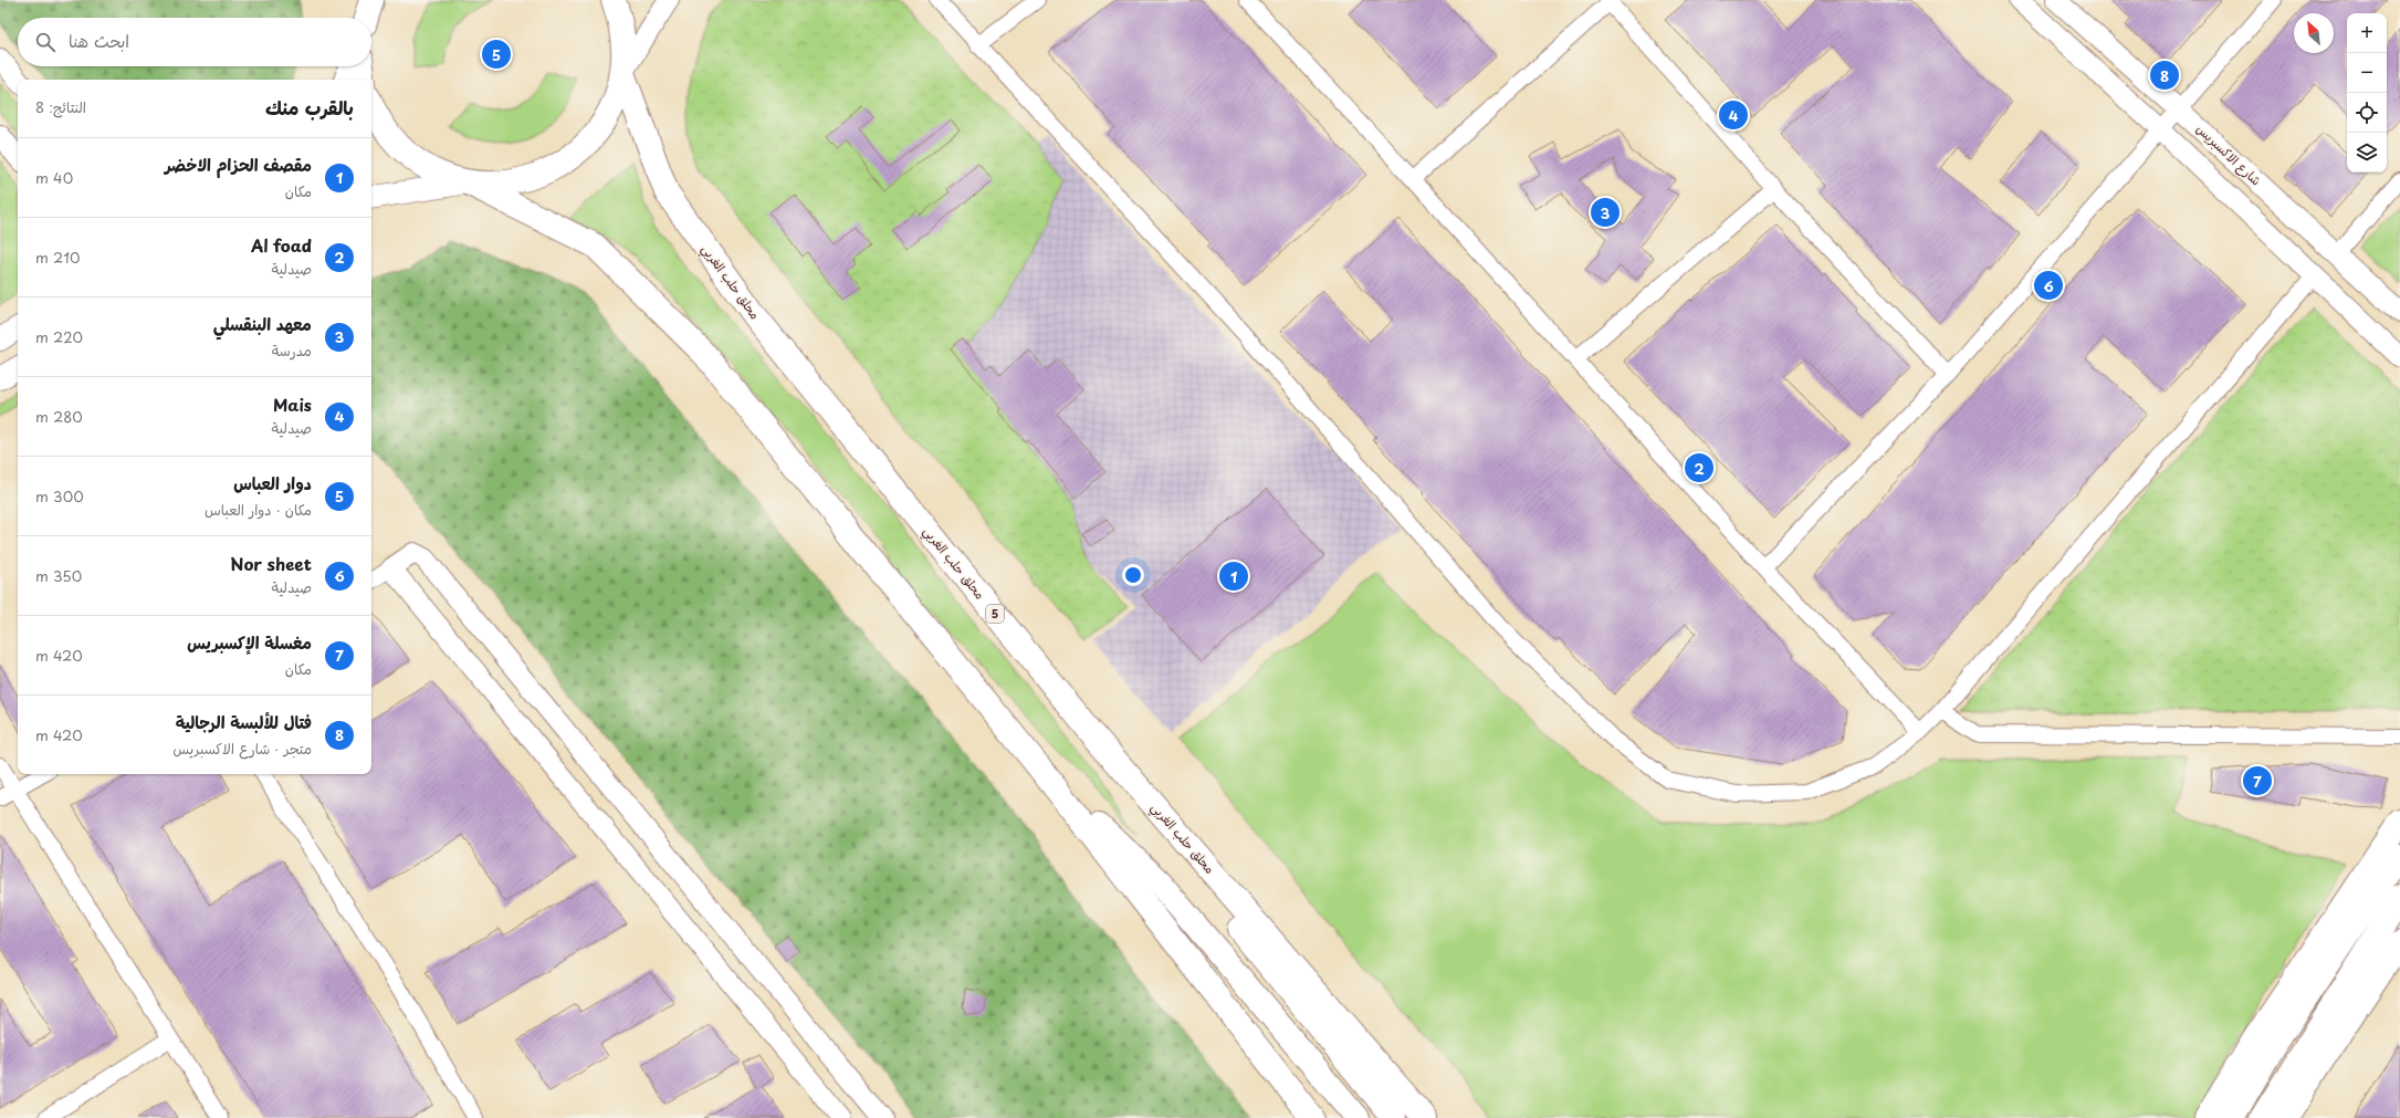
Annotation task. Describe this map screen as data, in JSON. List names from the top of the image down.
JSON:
{
  "streets": {
    "main road": ["محلق حلب الغربي", "5"],
    "street": ["شارع الاكسبريس"]
  },
  "north": "top left",
  "page": {
    "map_buttons": ["+", "−"],
    "search": "ابحث هنا",
    "pins": [
      "5",
      "8",
      "4",
      "3",
      "6",
      "2",
      "1",
      "7"
    ],
    "heading": ["بالقرب منك", "النتائج: 8"],
    "list": [
      {
        "mark": "1",
        "name": "مقصف الحزام الاخضر",
        "note": "مكان",
        "value": "40 m"
      },
      {
        "mark": "2",
        "name": "Al foad",
        "note": "صيدلية",
        "value": "210 m"
      },
      {
        "mark": "3",
        "name": "معهد البنقسلي",
        "note": "مدرسة",
        "value": "220 m"
      },
      {
        "mark": "4",
        "name": "Mais",
        "note": "صيدلية",
        "value": "280 m"
      },
      {
        "mark": "5",
        "name": "دوار العباس",
        "note": "مكان · دوار العباس",
        "value": "300 m"
      },
      {
        "mark": "6",
        "name": "Nor sheet",
        "note": "صيدلية",
        "value": "350 m"
      },
      {
        "mark": "7",
        "name": "مغسلة الإكسبريس",
        "note": "مكان",
        "value": "420 m"
      },
      {
        "mark": "8",
        "name": "فتال للألبسة الرجالية",
        "note": "متجر · شارع الاكسبريس",
        "value": "420 m"
      }
    ]
  }
}
